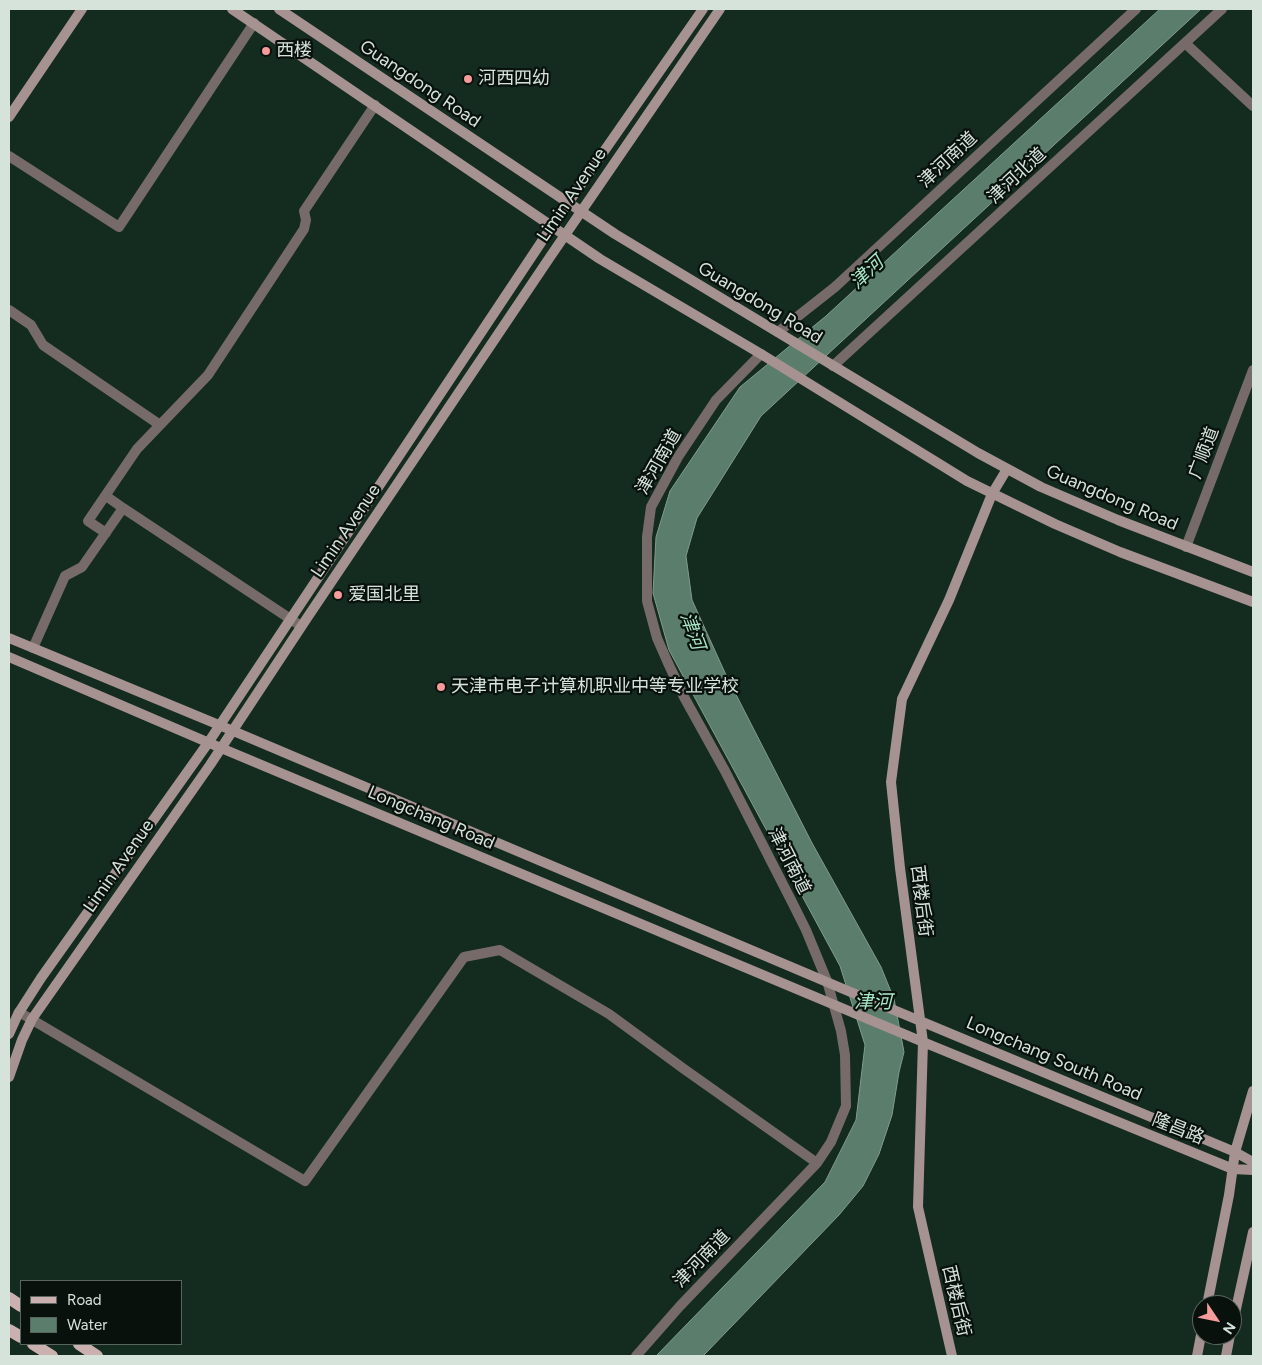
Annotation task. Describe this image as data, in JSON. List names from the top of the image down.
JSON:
{
  "streets": {
    "main road": [
      "Guangdong Road",
      "Limin Avenue",
      "Longchang Road",
      "西楼后街",
      "Longchang South Road",
      "隆昌路"
    ],
    "street": ["津河南道", "津河北道", "广顺道"]
  },
  "crossings": [
    ["Guangdong Road", "津河南道"],
    ["Guangdong Road", "津河北道"],
    ["Guangdong Road", "Limin Avenue"],
    ["Guangdong Road", "广顺道"],
    ["Guangdong Road", "西楼后街"],
    ["津河南道", "Longchang Road"],
    ["津河南道", "隆昌路"],
    ["Limin Avenue", "Longchang Road"],
    ["Longchang Road", "Longchang South Road"],
    ["Longchang Road", "隆昌路"],
    ["西楼后街", "Longchang South Road"],
    ["西楼后街", "隆昌路"]
  ],
  "water": ["津河"],
  "places": [
    "西楼",
    "河西四幼",
    "爱国北里",
    "天津市电子计算机职业中等专业学校"
  ],
  "legend": ["Road", "Water"],
  "north": "bottom right"
}
